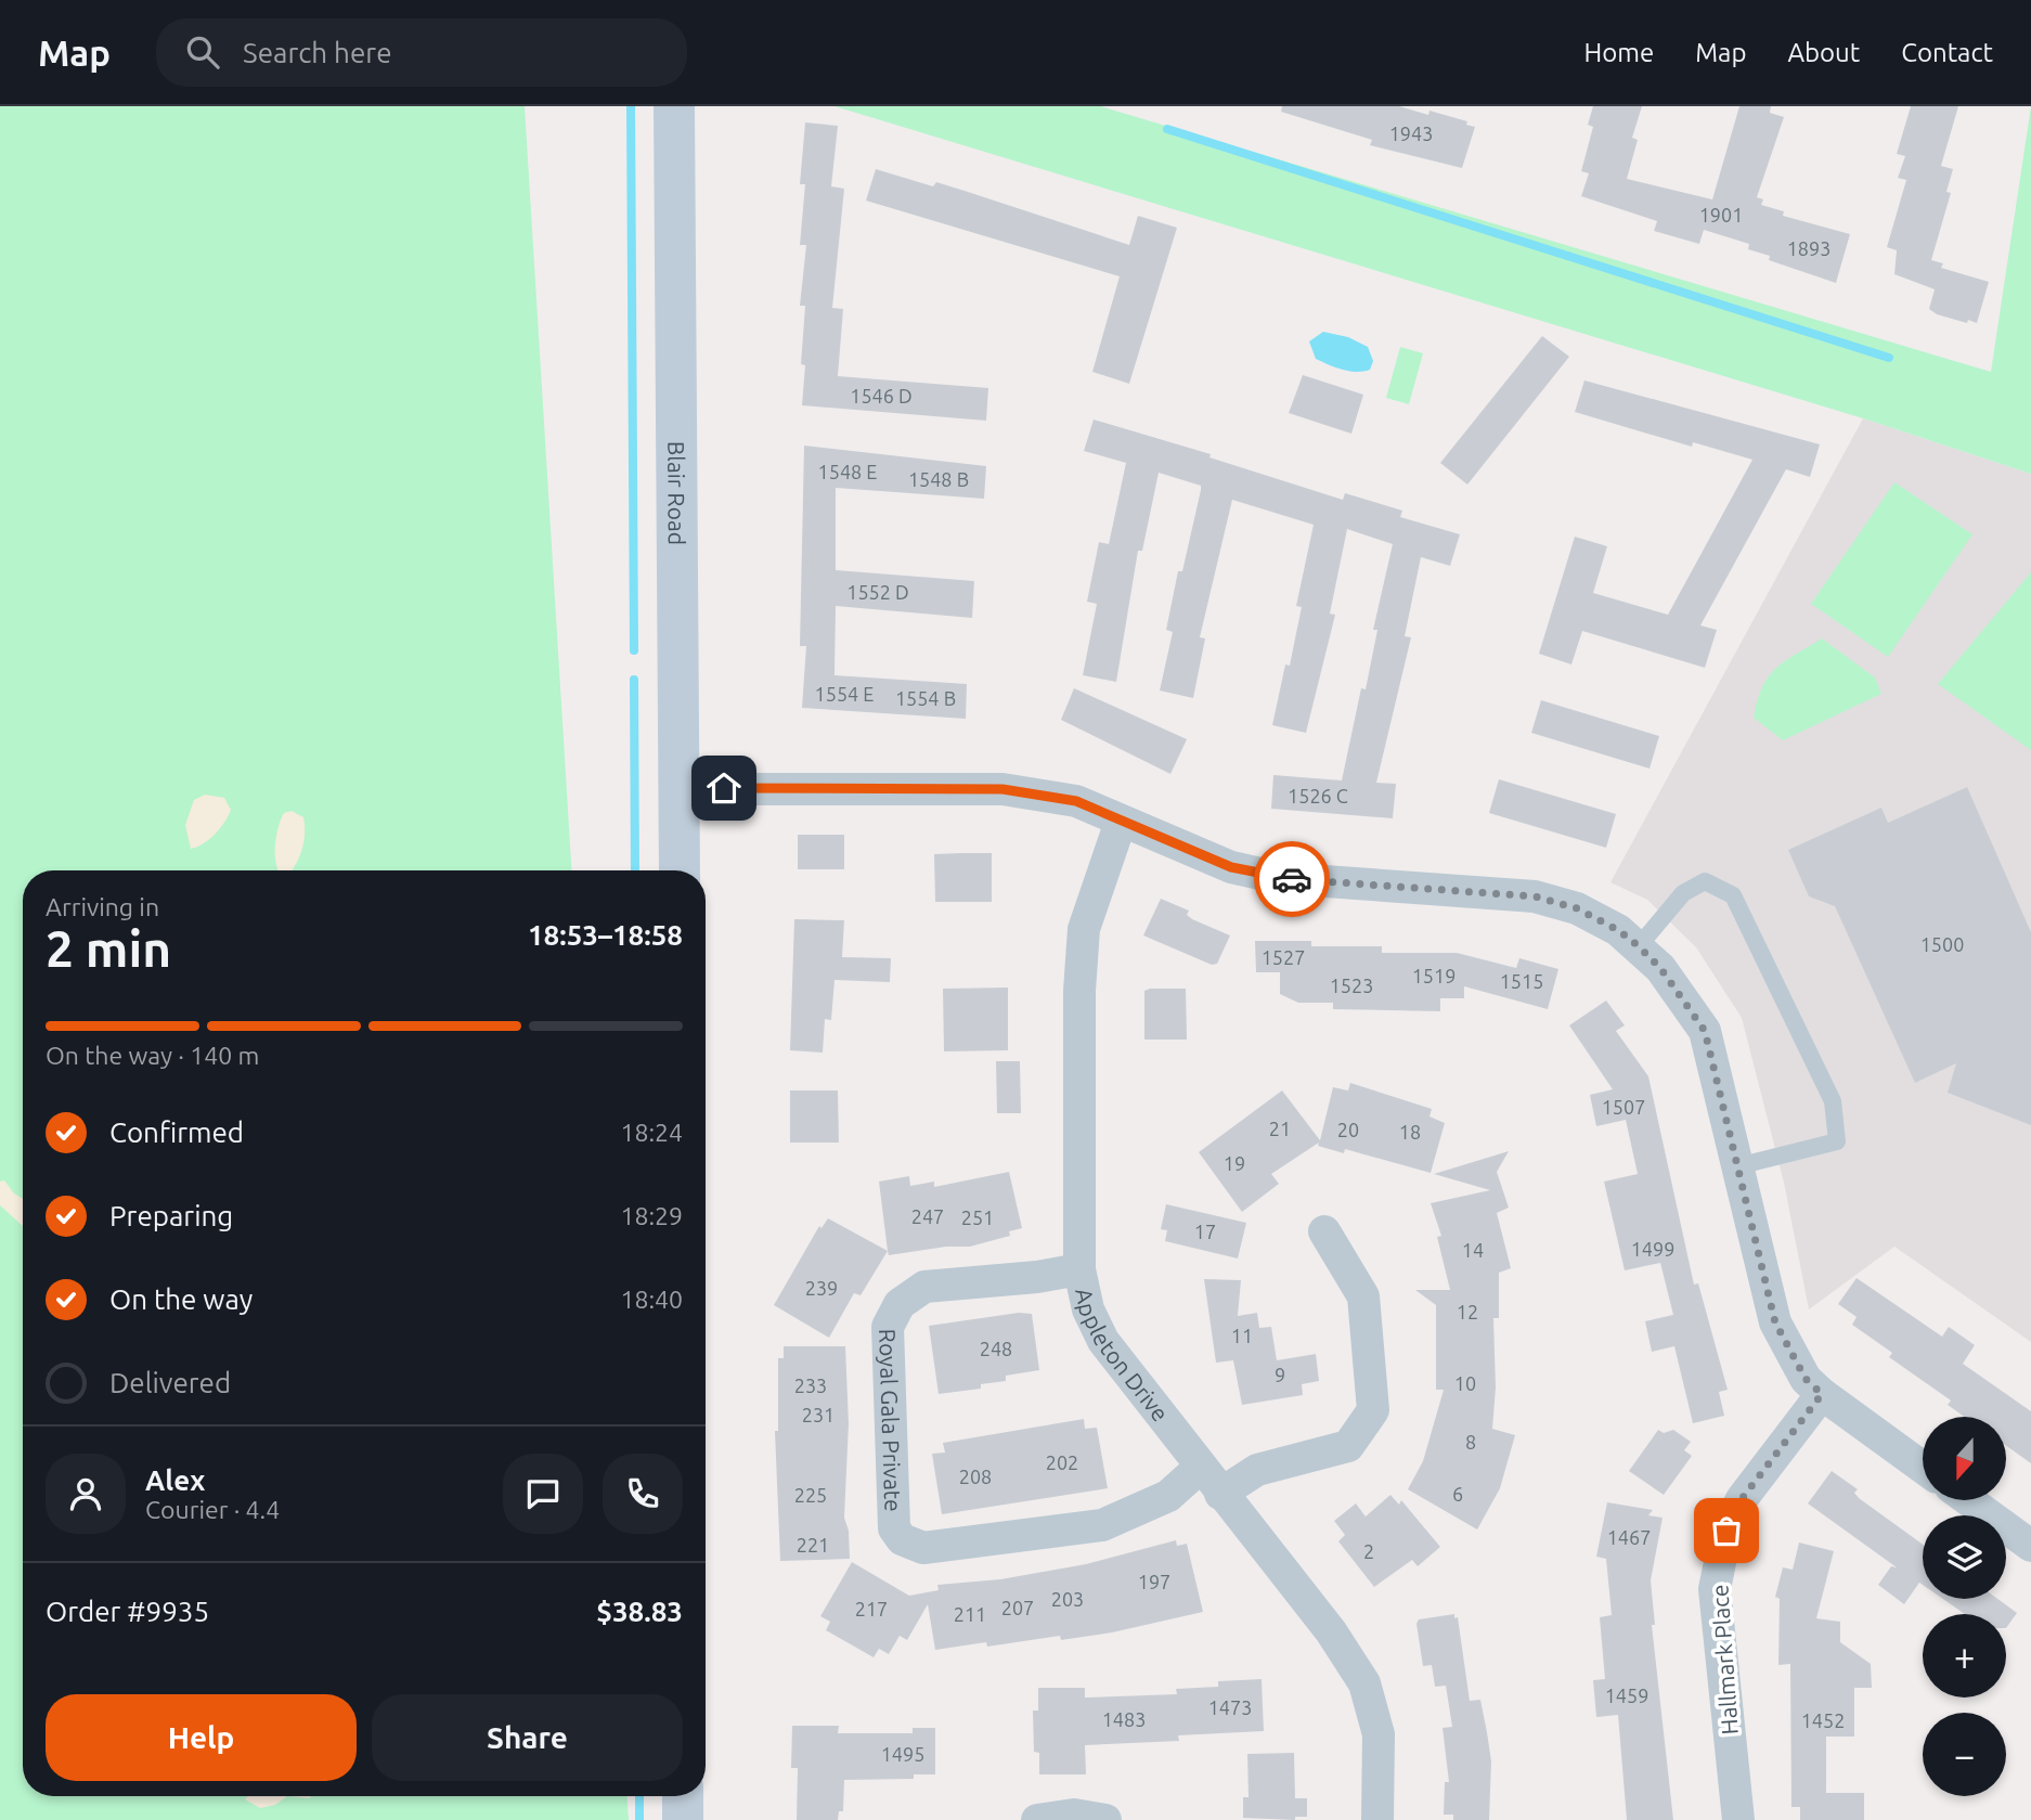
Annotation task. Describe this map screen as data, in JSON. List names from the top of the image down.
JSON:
{
  "streets": {
    "main road": ["Blair Road"],
    "street": ["Appleton Drive", "Royal Gala Private", "Hallmark Place"]
  },
  "crossings": [
    ["Appleton Drive", "Royal Gala Private"]
  ],
  "house_numbers": [
    "1943",
    "1901",
    "1893",
    "1546 D",
    "1548 E",
    "1548 B",
    "1552 D",
    "1554 E",
    "1554 B",
    "1526 C",
    "1500",
    "1527",
    "1519",
    "1515",
    "1523",
    "1507",
    "21",
    "20",
    "18",
    "19",
    "247",
    "251",
    "17",
    "1499",
    "14",
    "239",
    "12",
    "11",
    "248",
    "9",
    "10",
    "233",
    "231",
    "8",
    "202",
    "208",
    "6",
    "225",
    "1467",
    "221",
    "2",
    "197",
    "203",
    "207",
    "217",
    "211",
    "1459",
    "1473",
    "1483",
    "1452",
    "1495"
  ],
  "north": "bottom",
  "page": {
    "header": "Map",
    "search": "Search here",
    "nav": [
      "Home",
      "Map",
      "About",
      "Contact"
    ],
    "heading": ["2 min", "Arriving in", "18:53–18:58"],
    "panel": [
      "Alex",
      "Courier · 4.4",
      "Order #9935",
      "$38.83"
    ],
    "bar": "On the way · 140 m",
    "list": [
      ["Confirmed", "18:24"],
      ["Preparing", "18:29"],
      ["On the way", "18:40"],
      "Delivered"
    ],
    "map_buttons": ["+", "−"],
    "buttons": ["Help", "Share"]
  }
}
